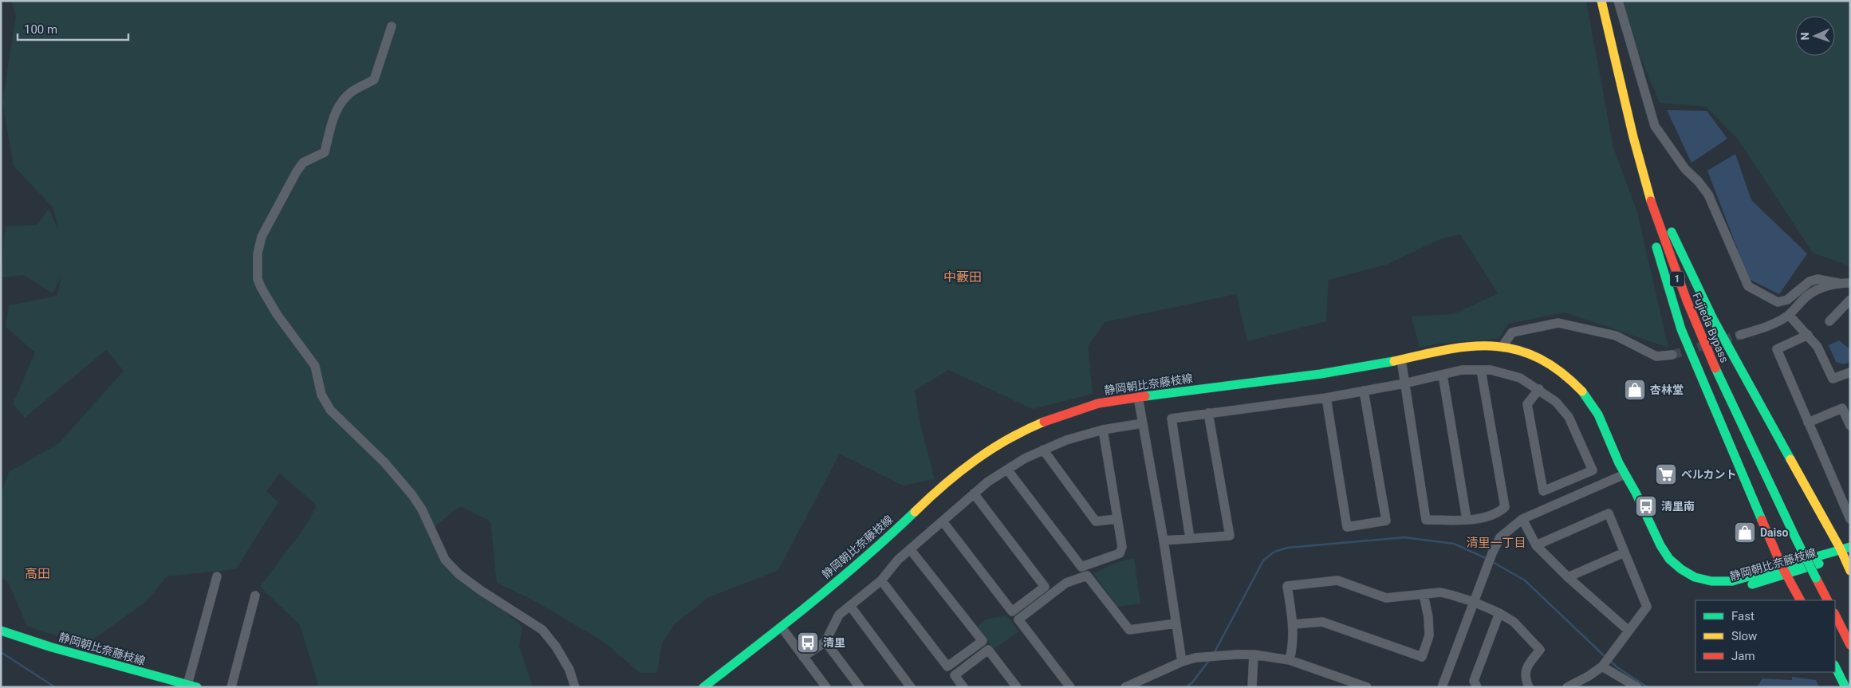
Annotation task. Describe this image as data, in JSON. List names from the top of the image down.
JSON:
{
  "streets": {
    "main road": ["1", "Fujieda Bypass", "静岡朝比奈藤枝線"]
  },
  "crossings": [
    ["1", "Fujieda Bypass"],
    ["1", "静岡朝比奈藤枝線"]
  ],
  "districts": ["中藪田", "清里一丁目", "高田"],
  "places": {
    "shop": ["杏林堂", "Daiso"],
    "supermarket": ["ベルカント"],
    "bus stop": ["清里南", "清里"]
  },
  "legend": ["Fast", "Slow", "Jam"],
  "scale_bar": "100 m",
  "north": "left"
}
